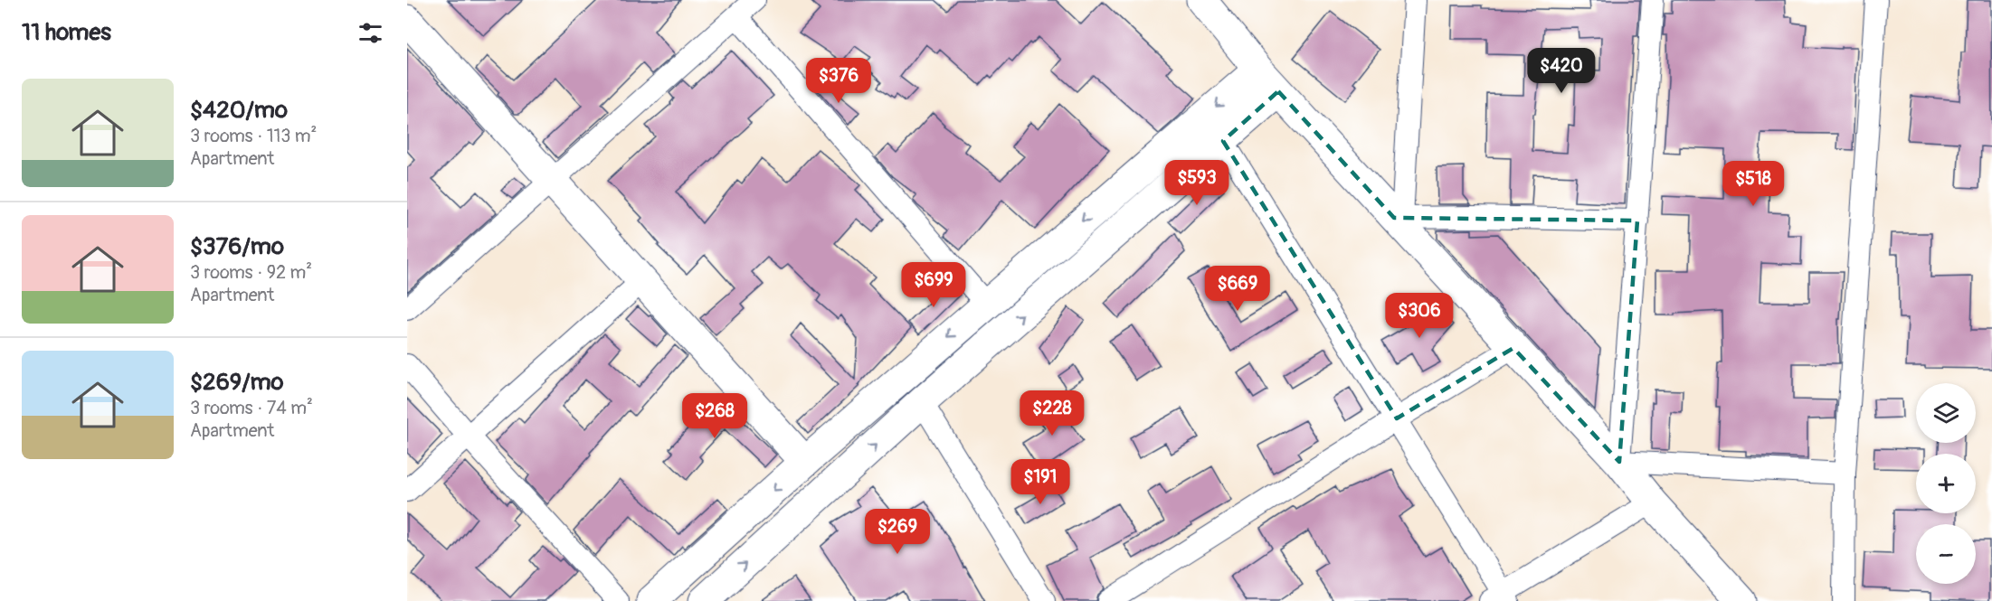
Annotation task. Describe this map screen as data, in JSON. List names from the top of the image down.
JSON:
{
  "page": {
    "heading": "11 homes",
    "price": [
      "$420",
      "$376",
      "$593",
      "$518",
      "$699",
      "$669",
      "$306",
      "$228",
      "$268",
      "$191",
      "$269"
    ],
    "list": [
      {
        "name": "$420/mo",
        "note": "3 rooms · 113 m² · Apartment"
      },
      {
        "name": "$376/mo",
        "note": "3 rooms · 92 m² · Apartment"
      },
      {
        "name": "$269/mo",
        "note": "3 rooms · 74 m² · Apartment"
      }
    ],
    "map_buttons": ["+", "−"]
  }
}
